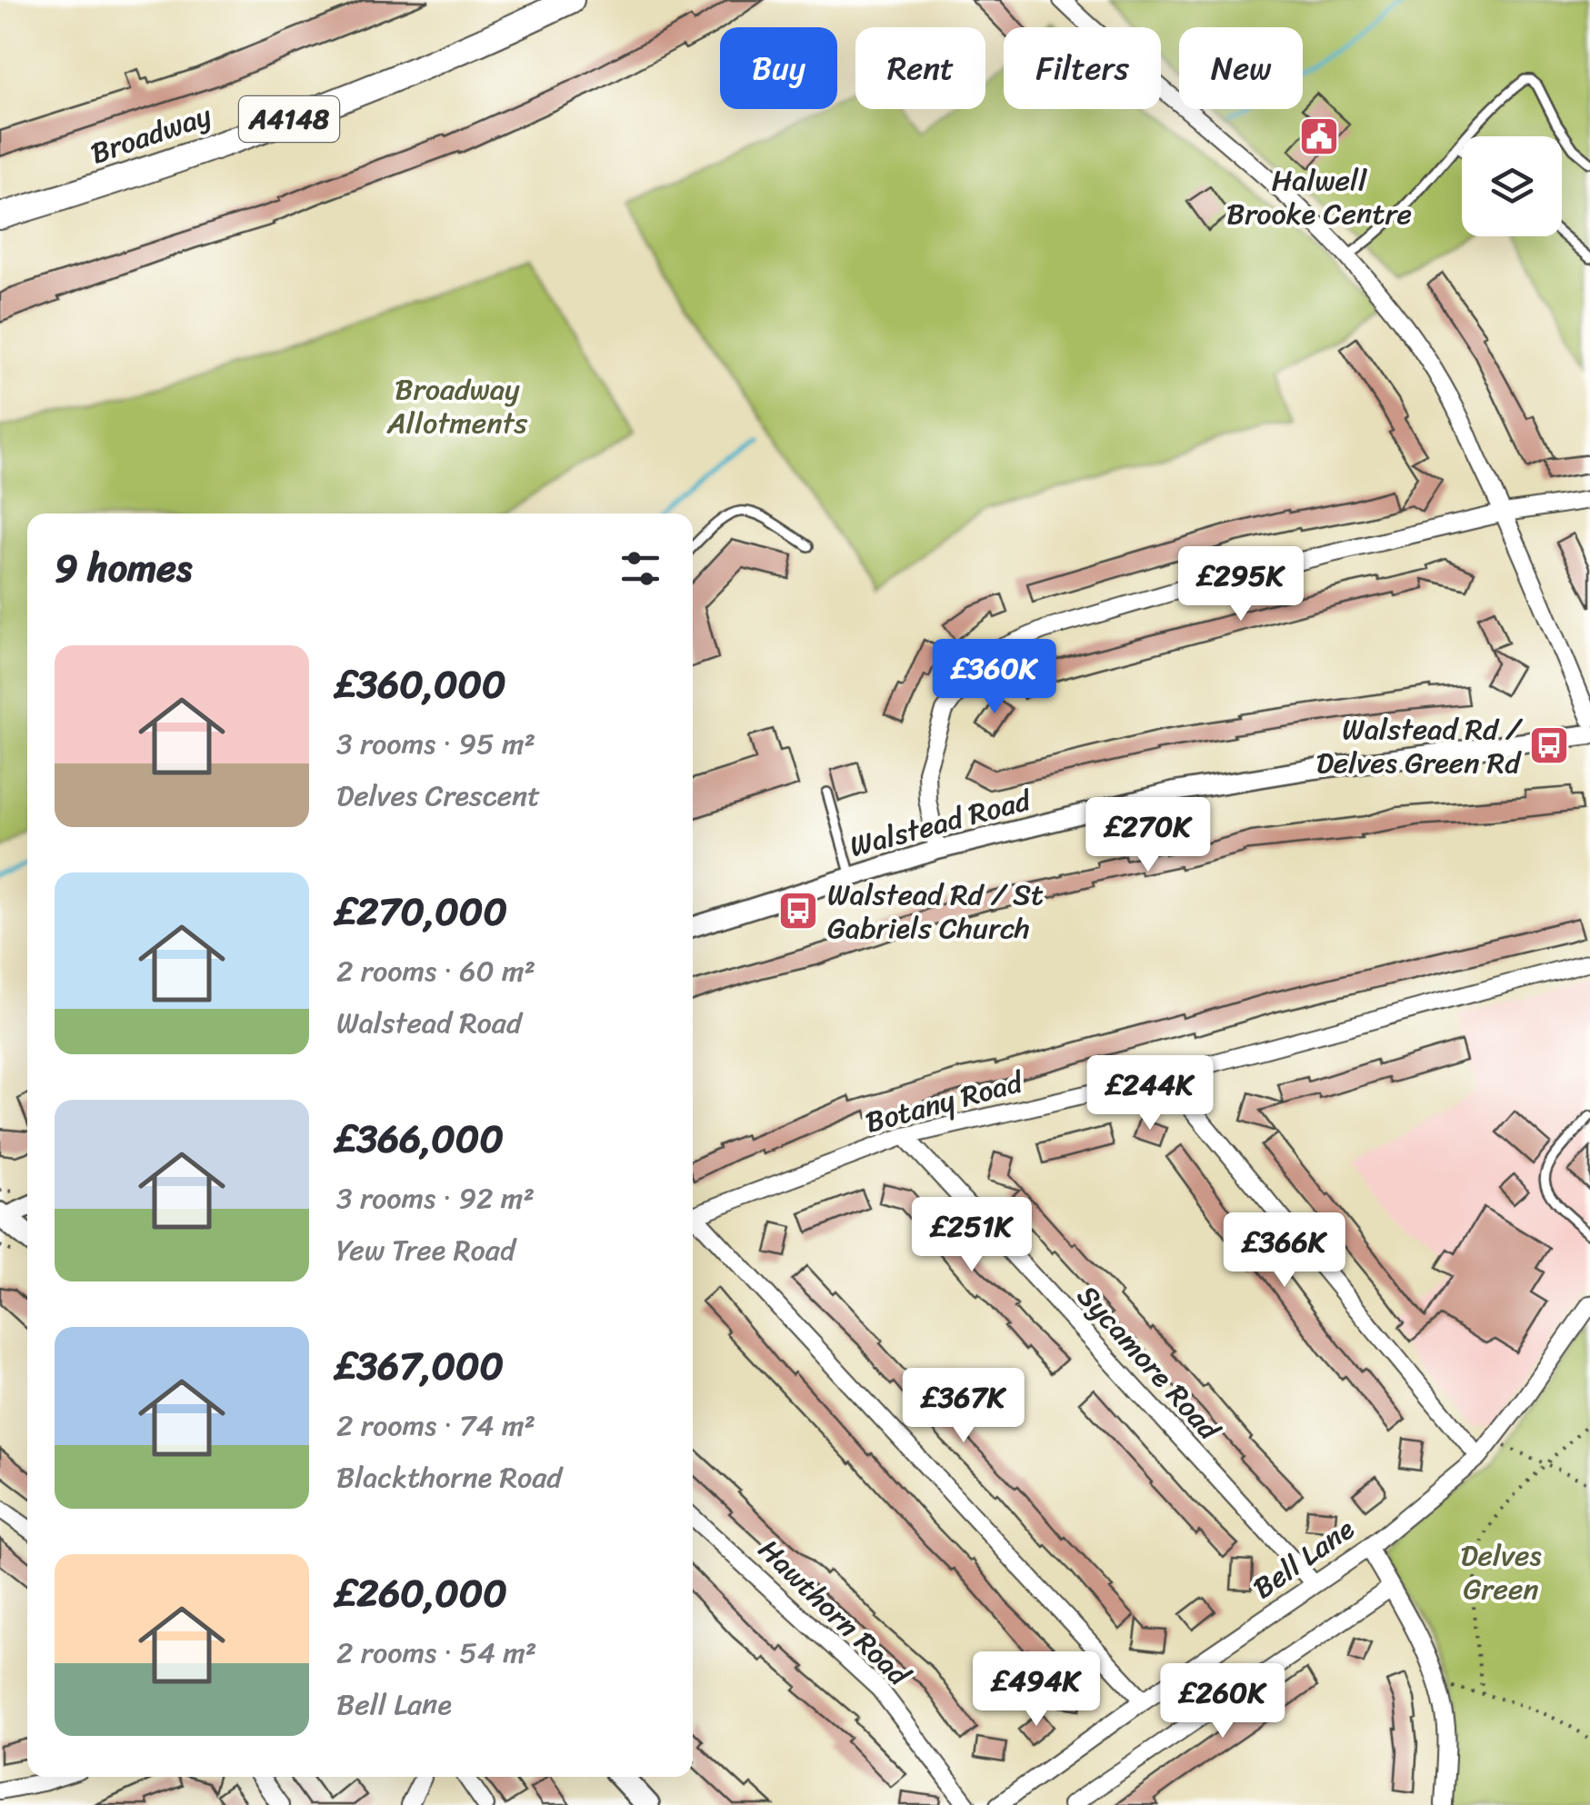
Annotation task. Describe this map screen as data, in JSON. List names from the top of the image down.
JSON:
{
  "streets": {
    "highway": ["A4148", "Broadway"],
    "street": [
      "Walstead Road",
      "Botany Road",
      "Sycamore Road",
      "Bell Lane",
      "Hawthorn Road"
    ]
  },
  "crossings": [
    ["Botany Road", "Sycamore Road"],
    ["Sycamore Road", "Bell Lane"]
  ],
  "parks": ["Broadway Allotments", "Delves Green"],
  "places": {
    "public building": ["Halwell Brooke Centre"],
    "bus stop": ["Walstead Rd / Delves Green Rd", "Walstead Rd / St Gabriels Church"]
  },
  "page": {
    "chip": [
      "Buy",
      "Rent",
      "Filters",
      "New"
    ],
    "heading": "9 homes",
    "price": [
      "£295K",
      "£360K",
      "£270K",
      "£244K",
      "£251K",
      "£366K",
      "£367K",
      "£494K",
      "£260K"
    ],
    "list": [
      {
        "name": "£360,000",
        "note": "3 rooms · 95 m² · Delves Crescent"
      },
      {
        "name": "£270,000",
        "note": "2 rooms · 60 m² · Walstead Road"
      },
      {
        "name": "£366,000",
        "note": "3 rooms · 92 m² · Yew Tree Road"
      },
      {
        "name": "£367,000",
        "note": "2 rooms · 74 m² · Blackthorne Road"
      },
      {
        "name": "£260,000",
        "note": "2 rooms · 54 m² · Bell Lane"
      }
    ]
  }
}
